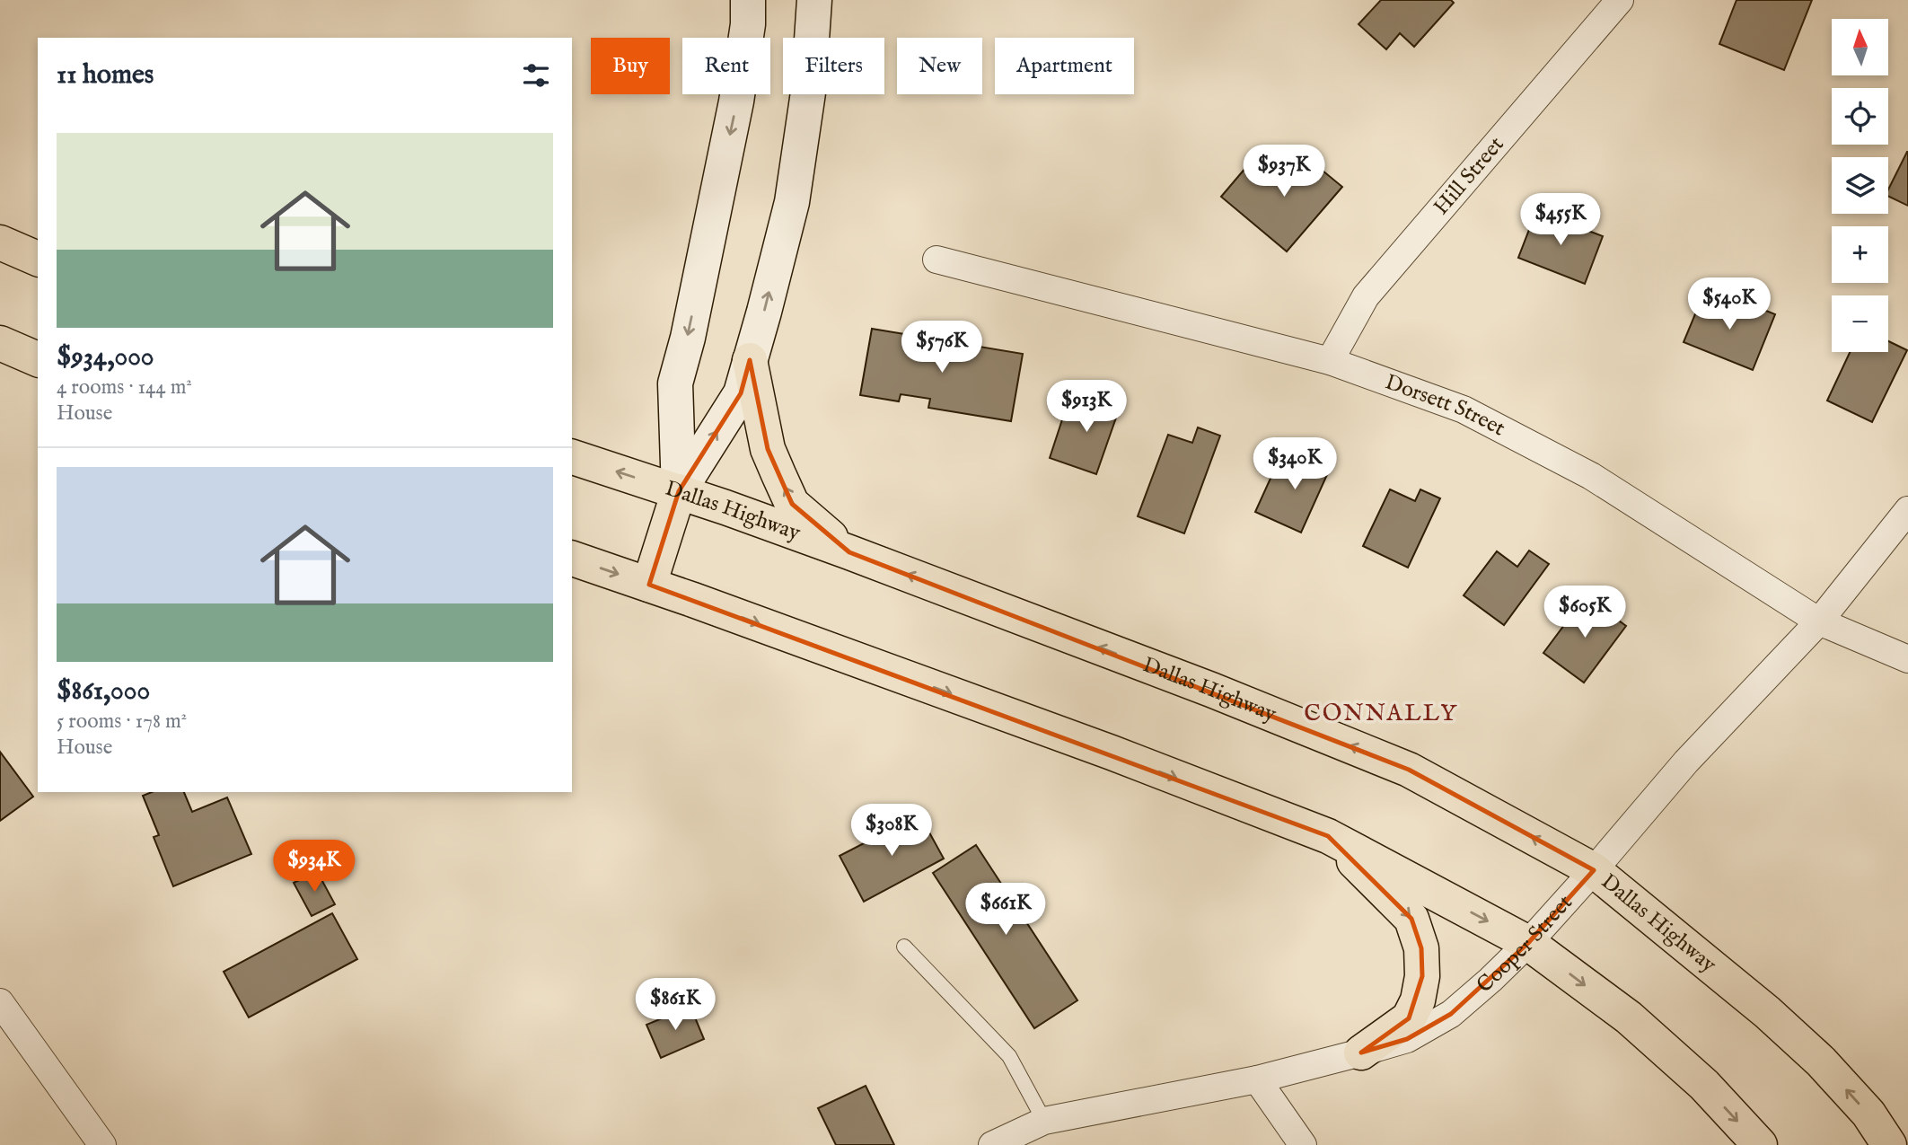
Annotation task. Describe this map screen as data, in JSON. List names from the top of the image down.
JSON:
{
  "streets": {
    "main road": ["Dallas Highway"],
    "street": ["Hill Street", "Dorsett Street", "Cooper Street"]
  },
  "crossings": [
    ["Hill Street", "Dorsett Street"],
    ["Dorsett Street", "Cooper Street"],
    ["Dallas Highway", "Cooper Street"]
  ],
  "districts": ["CONNALLY"],
  "north": "top",
  "page": {
    "map_buttons": ["+", "−"],
    "chip": [
      "Buy",
      "Rent",
      "Filters",
      "New",
      "Apartment"
    ],
    "heading": "11 homes",
    "list": [
      {
        "name": "$934,000",
        "note": "4 rooms · 144 m² · House"
      },
      {
        "name": "$861,000",
        "note": "5 rooms · 178 m² · House"
      }
    ],
    "price": [
      "$937K",
      "$455K",
      "$540K",
      "$576K",
      "$913K",
      "$340K",
      "$605K",
      "$308K",
      "$934K",
      "$661K",
      "$861K"
    ]
  }
}
